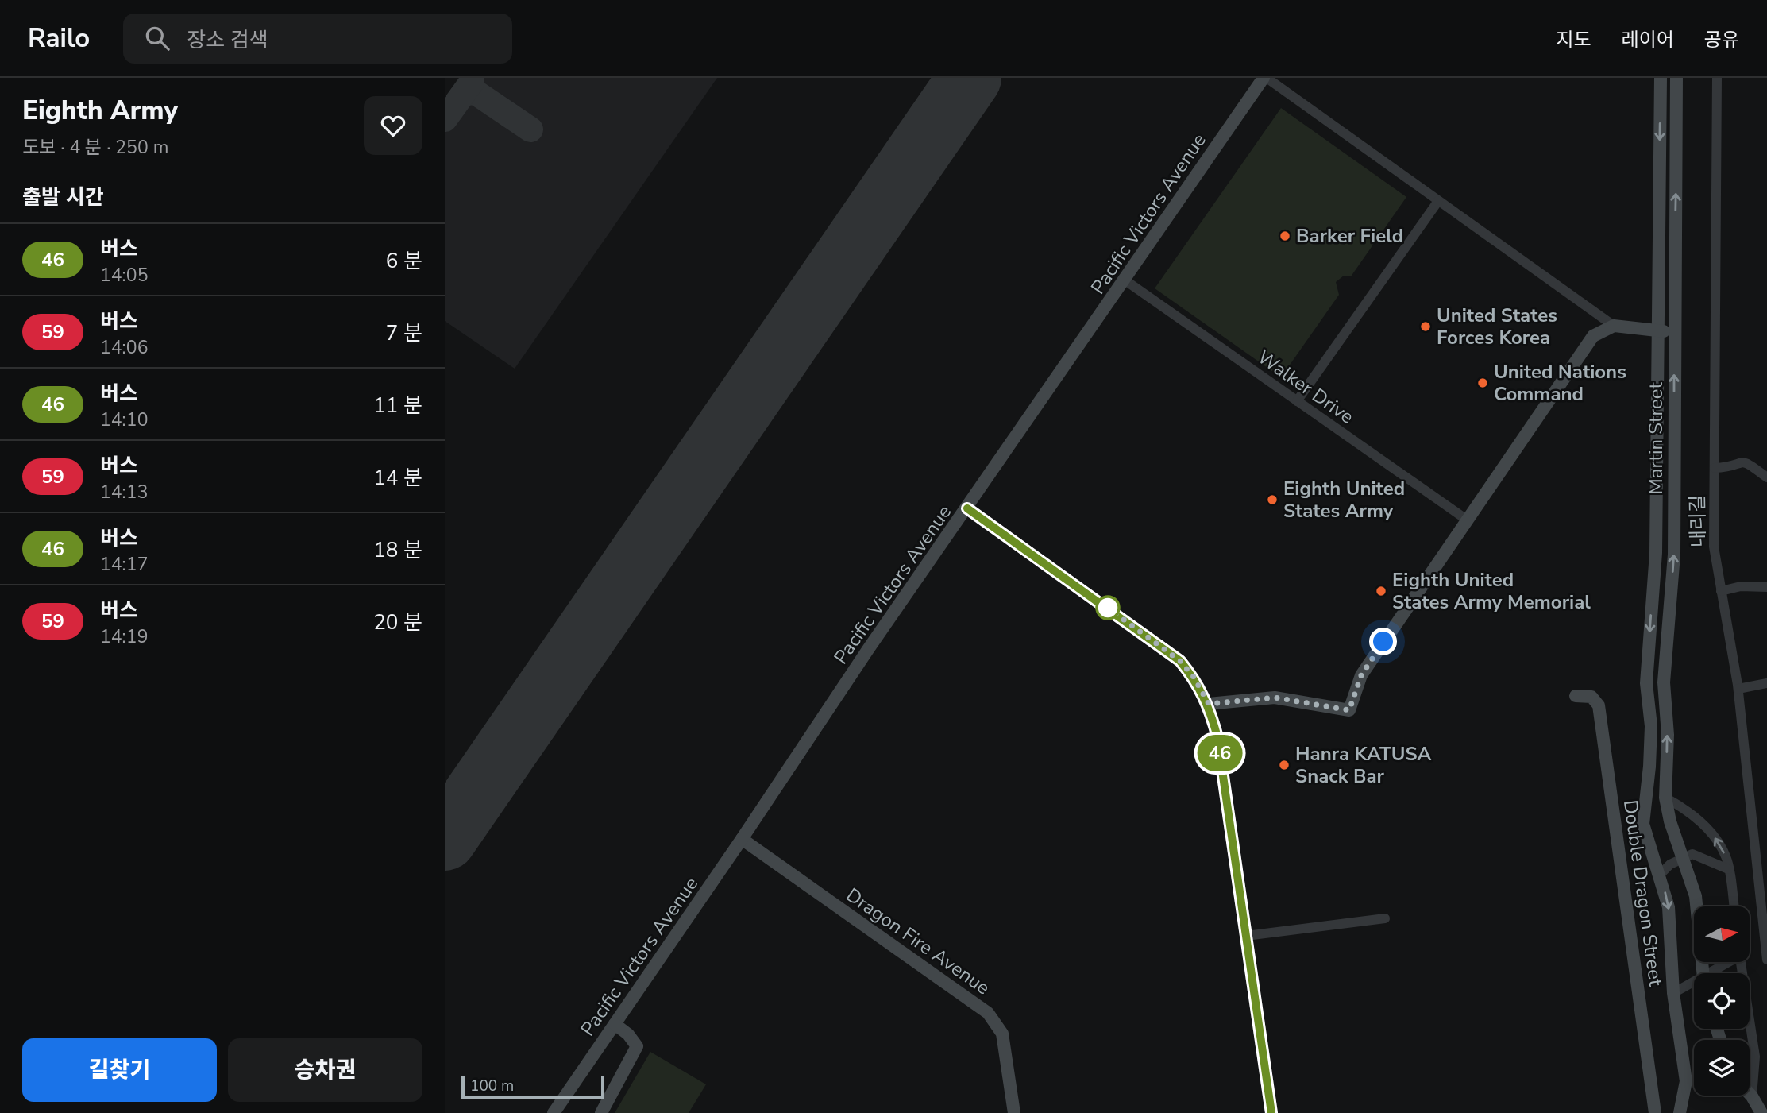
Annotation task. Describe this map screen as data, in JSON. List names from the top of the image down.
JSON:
{
  "streets": {
    "main road": [
      "Pacific Victors Avenue",
      "Martin Street",
      "Double Dragon Street",
      "Dragon Fire Avenue"
    ],
    "street": ["Walker Drive", "내리길"]
  },
  "crossings": [
    ["Pacific Victors Avenue", "Walker Drive"],
    ["Pacific Victors Avenue", "Dragon Fire Avenue"]
  ],
  "places": [
    "Barker Field",
    "United States Forces Korea",
    "United Nations Command",
    "Eighth United States Army",
    "Eighth United States Army Memorial",
    "Hanra KATUSA Snack Bar"
  ],
  "lines": ["bus line 46"],
  "scale_bar": "100 m",
  "north": "right",
  "page": {
    "header": "Railo",
    "search": "장소 검색",
    "nav": ["지도", "레이어", "공유"],
    "heading": [
      ["Eighth Army", "도보 · 4 분 · 250 m"],
      "출발 시간"
    ],
    "on_map": "46",
    "list": [
      {
        "mark": "46",
        "name": "버스",
        "note": "14:05",
        "value": "6 분"
      },
      {
        "mark": "59",
        "name": "버스",
        "note": "14:06",
        "value": "7 분"
      },
      {
        "mark": "46",
        "name": "버스",
        "note": "14:10",
        "value": "11 분"
      },
      {
        "mark": "59",
        "name": "버스",
        "note": "14:13",
        "value": "14 분"
      },
      {
        "mark": "46",
        "name": "버스",
        "note": "14:17",
        "value": "18 분"
      },
      {
        "mark": "59",
        "name": "버스",
        "note": "14:19",
        "value": "20 분"
      }
    ],
    "buttons": ["길찾기", "승차권"],
    "scale": "100 m"
  }
}
